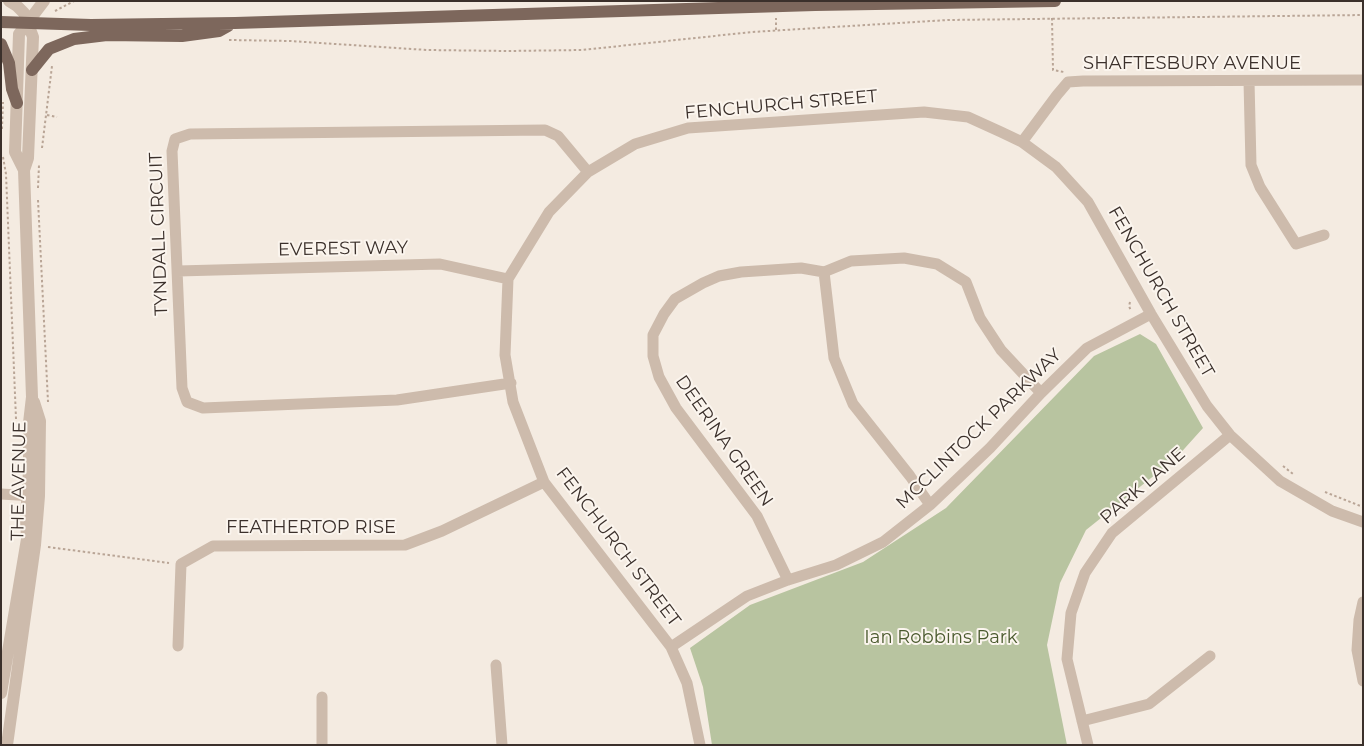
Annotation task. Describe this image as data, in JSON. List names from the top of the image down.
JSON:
{
  "streets": {
    "street": [
      "SHAFTESBURY AVENUE",
      "FENCHURCH STREET",
      "TYNDALL CIRCUIT",
      "EVEREST WAY",
      "MCCLINTOCK PARKWAY",
      "DEERINA GREEN",
      "THE AVENUE",
      "PARK LANE",
      "FEATHERTOP RISE"
    ]
  },
  "crossings": [
    ["SHAFTESBURY AVENUE", "FENCHURCH STREET"],
    ["FENCHURCH STREET", "TYNDALL CIRCUIT"],
    ["FENCHURCH STREET", "EVEREST WAY"],
    ["FENCHURCH STREET", "MCCLINTOCK PARKWAY"],
    ["FENCHURCH STREET", "PARK LANE"],
    ["FENCHURCH STREET", "FEATHERTOP RISE"],
    ["TYNDALL CIRCUIT", "EVEREST WAY"],
    ["MCCLINTOCK PARKWAY", "DEERINA GREEN"]
  ],
  "parks": ["Ian Robbins Park"]
}
